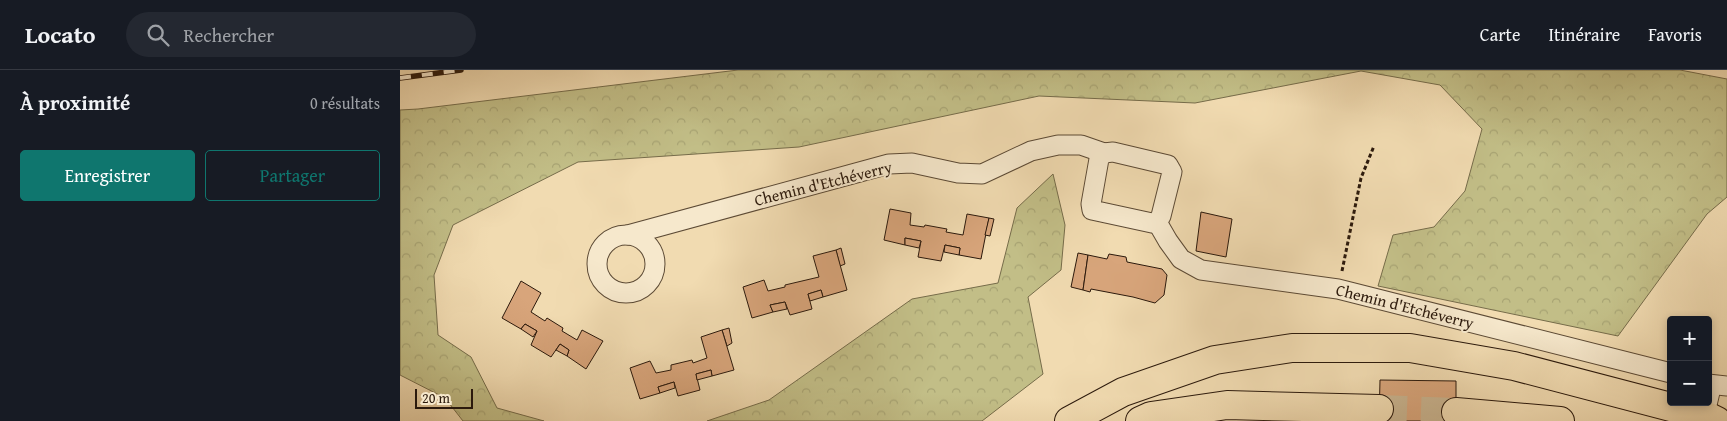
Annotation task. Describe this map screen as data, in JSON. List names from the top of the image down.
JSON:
{
  "streets": {
    "street": ["Chemin d'Etchéverry"]
  },
  "scale_bar": "20 m",
  "page": {
    "header": "Locato",
    "search": "Rechercher",
    "nav": ["Carte", "Itinéraire", "Favoris"],
    "heading": ["À proximité", "0 résultats"],
    "buttons": ["Enregistrer", "Partager"],
    "map_buttons": ["+", "−"],
    "scale": "20 m"
  }
}
